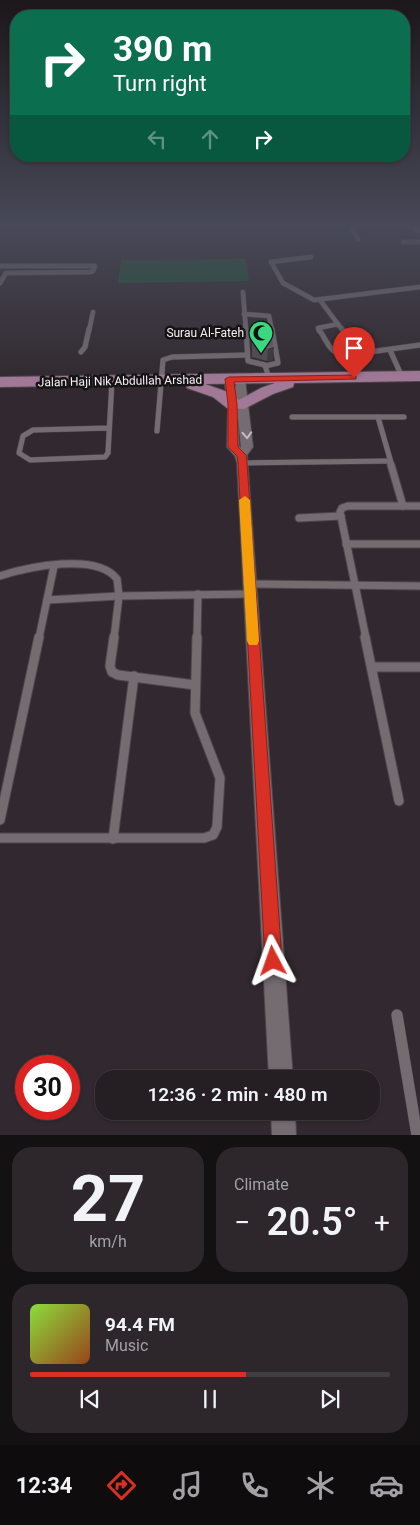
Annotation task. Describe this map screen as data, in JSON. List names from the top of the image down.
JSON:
{
  "streets": {
    "main road": ["Jalan Haji Nik Abdullah Arshad"]
  },
  "places": {
    "mosque": ["Surau Al-Fateh"]
  },
  "page": {
    "turn": ["390 m", "Turn right"],
    "limit": "30",
    "trip": "12:36 · 2 min · 480 m",
    "tile": [
      ["27", "km/h"],
      "Climate"
    ],
    "heat": ["−", "20.5°", "+"],
    "song": ["94.4 FM", "Music"],
    "tabs": "12:34"
  }
}
